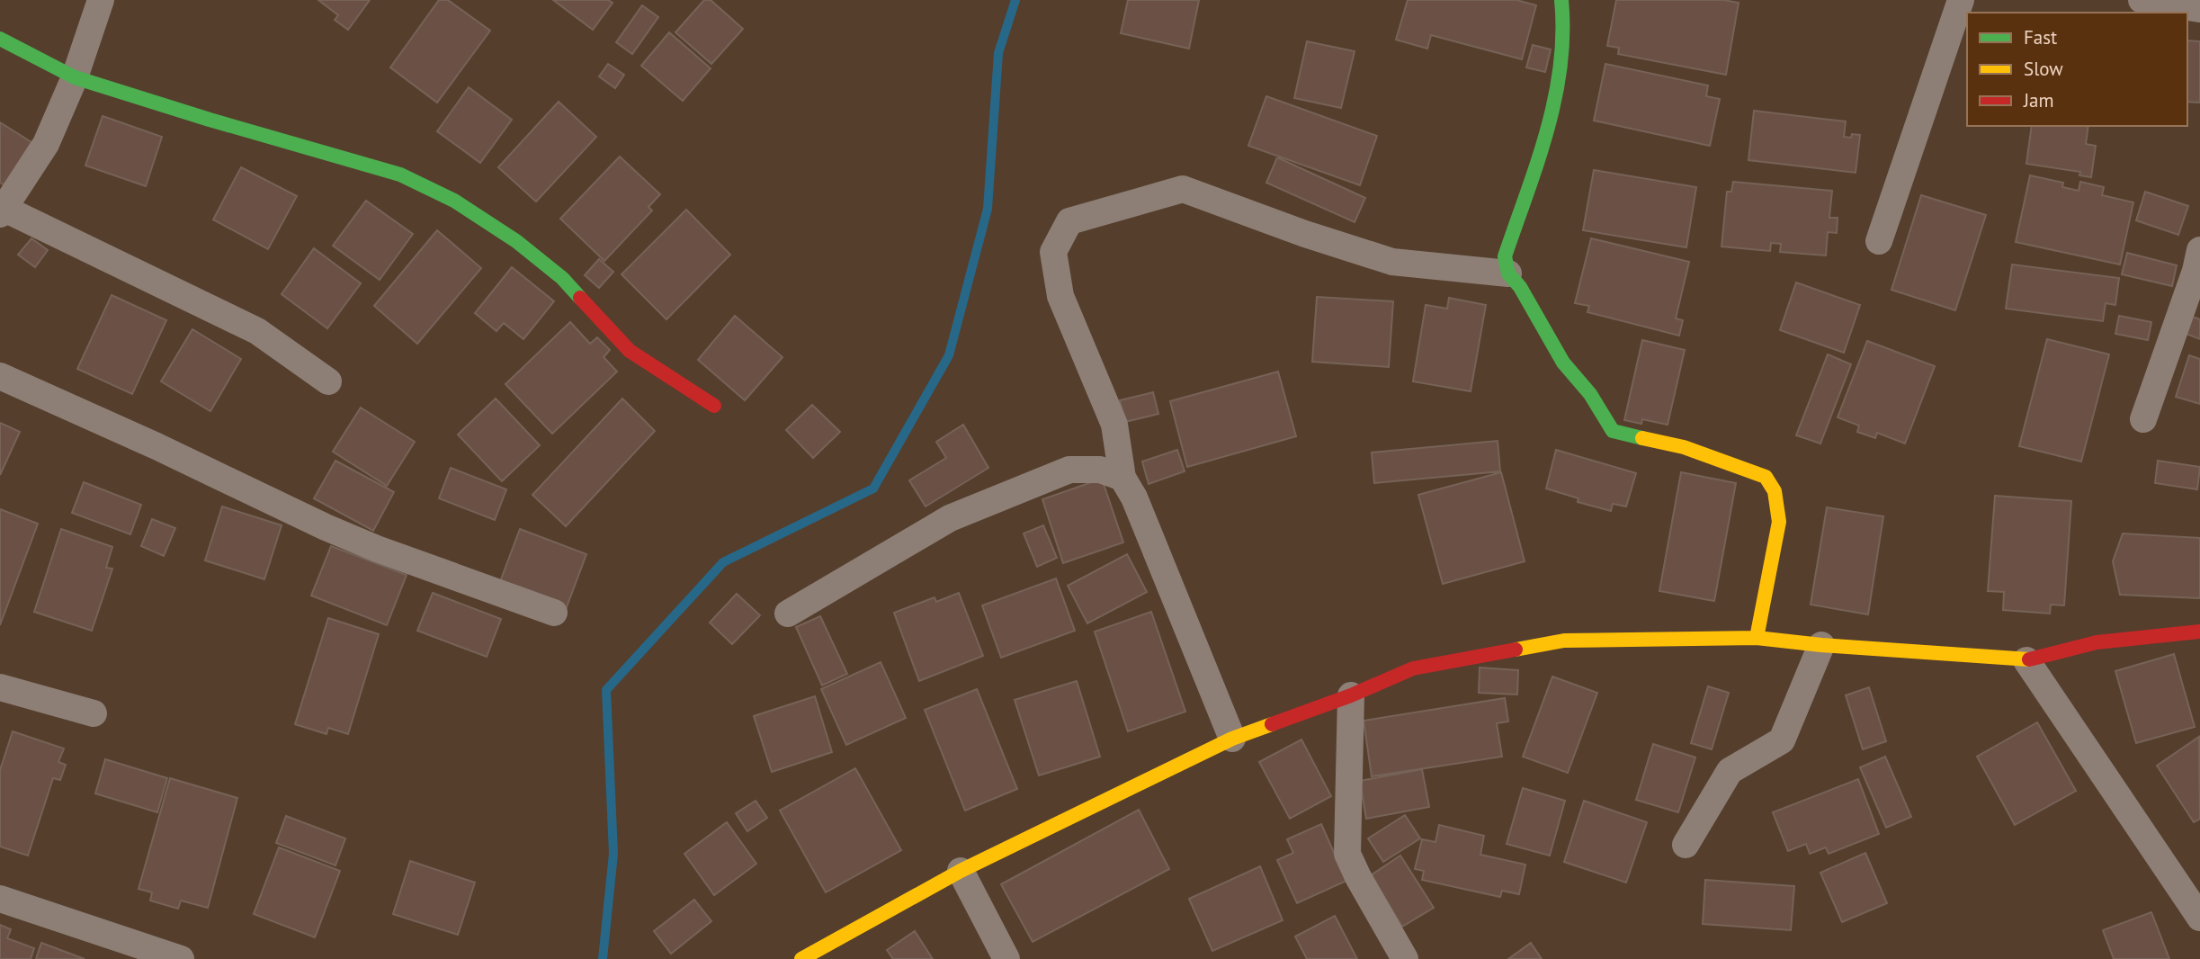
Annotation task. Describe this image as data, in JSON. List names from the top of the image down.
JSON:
{
  "legend": ["Fast", "Slow", "Jam"]
}
